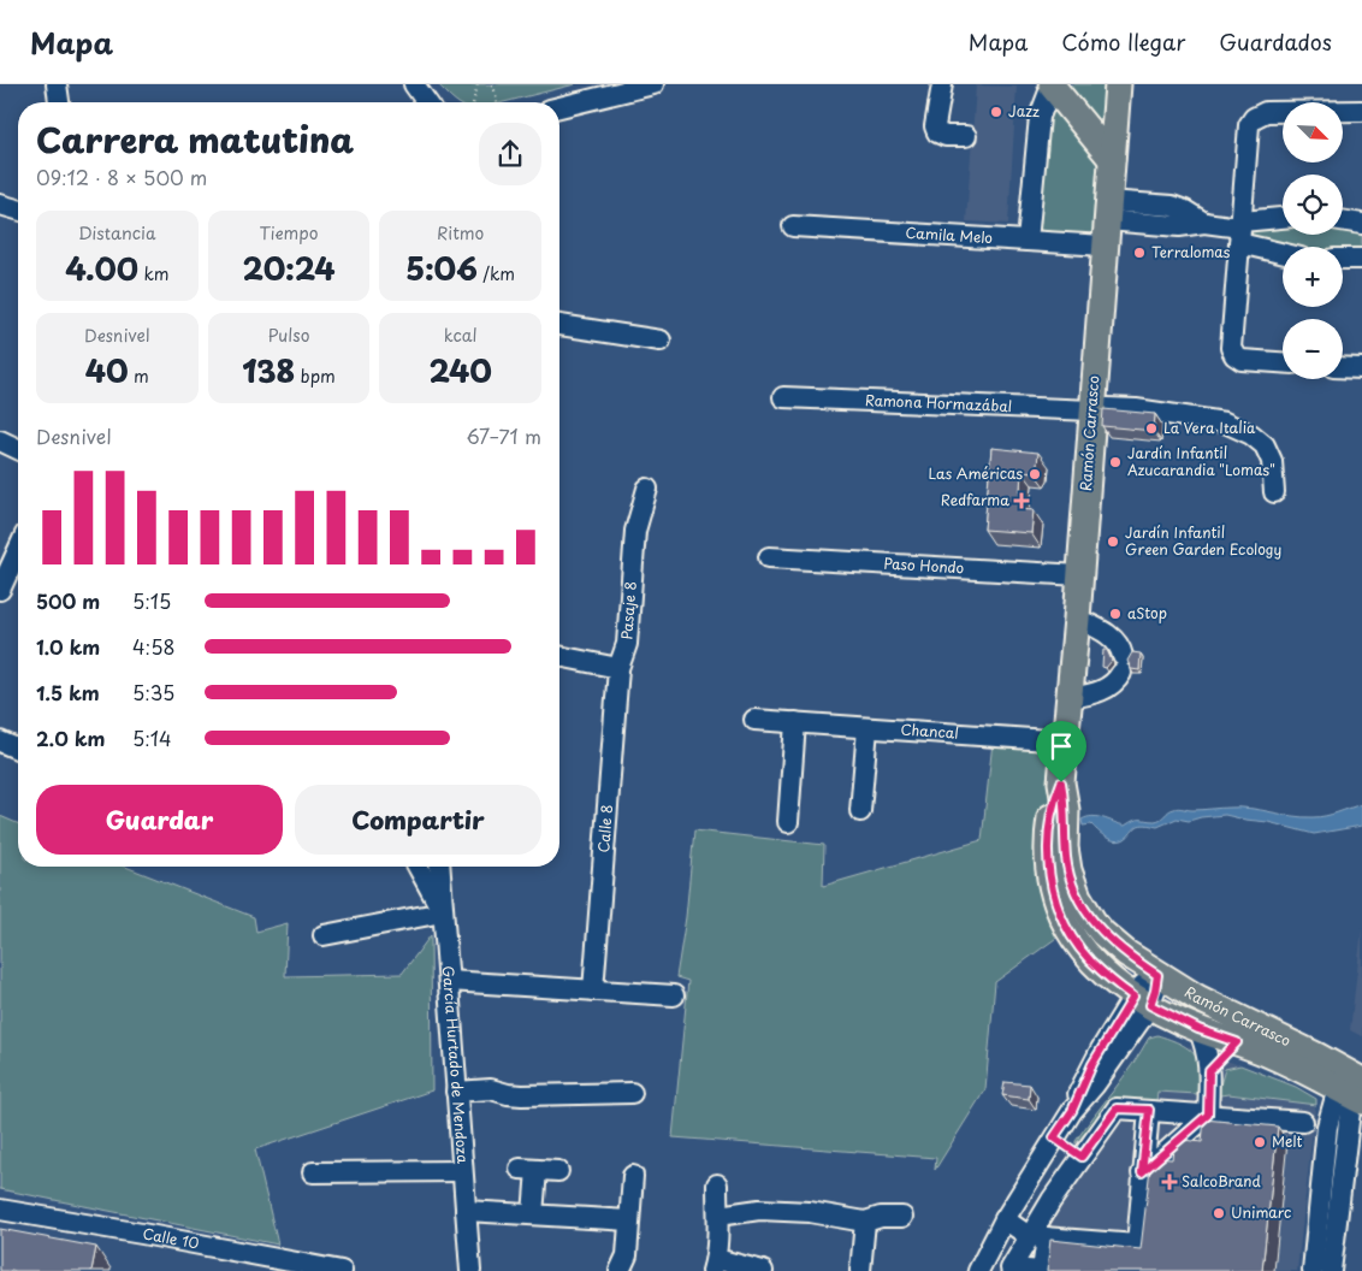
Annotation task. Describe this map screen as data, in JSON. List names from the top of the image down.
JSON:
{
  "streets": {
    "main road": ["Ramón Carrasco"],
    "street": [
      "Camila Melo",
      "Ramona Hormazábal",
      "Paso Hondo",
      "Pasaje 8",
      "Chancal",
      "Calle 8",
      "García Hurtado de Mendoza",
      "Calle 10"
    ]
  },
  "crossings": [
    ["Camila Melo", "Ramón Carrasco"],
    ["Ramona Hormazábal", "Ramón Carrasco"],
    ["Ramón Carrasco", "Paso Hondo"],
    ["Ramón Carrasco", "Chancal"],
    ["Pasaje 8", "Calle 8"]
  ],
  "places": {
    "other": [
      "Jazz",
      "Terralomas",
      "La Vera Italia",
      "Jardín Infantil Azucarandia \"Lomas\"",
      "Las Américas",
      "Jardín Infantil Green Garden Ecology",
      "aStop",
      "Melt",
      "Unimarc"
    ],
    "health": ["Redfarma", "SalcoBrand"]
  },
  "north": "bottom right",
  "page": {
    "header": "Mapa",
    "nav": ["Mapa", "Cómo llegar", "Guardados"],
    "map_buttons": ["+", "−"],
    "heading": ["Carrera matutina", "09:12 · 8 × 500 m"],
    "stats": [
      ["Distancia", "4.00 km"],
      ["Tiempo", "20:24"],
      ["Ritmo", "5:06 /km"],
      ["Desnivel", "40 m"],
      ["Pulso", "138 bpm"],
      ["kcal", "240"]
    ],
    "chart": ["Desnivel", "67–71 m"],
    "list": [
      {
        "name": "500 m",
        "note": "5:15"
      },
      {
        "name": "1.0 km",
        "note": "4:58"
      },
      {
        "name": "1.5 km",
        "note": "5:35"
      },
      {
        "name": "2.0 km",
        "note": "5:14"
      }
    ],
    "buttons": ["Guardar", "Compartir"]
  }
}
